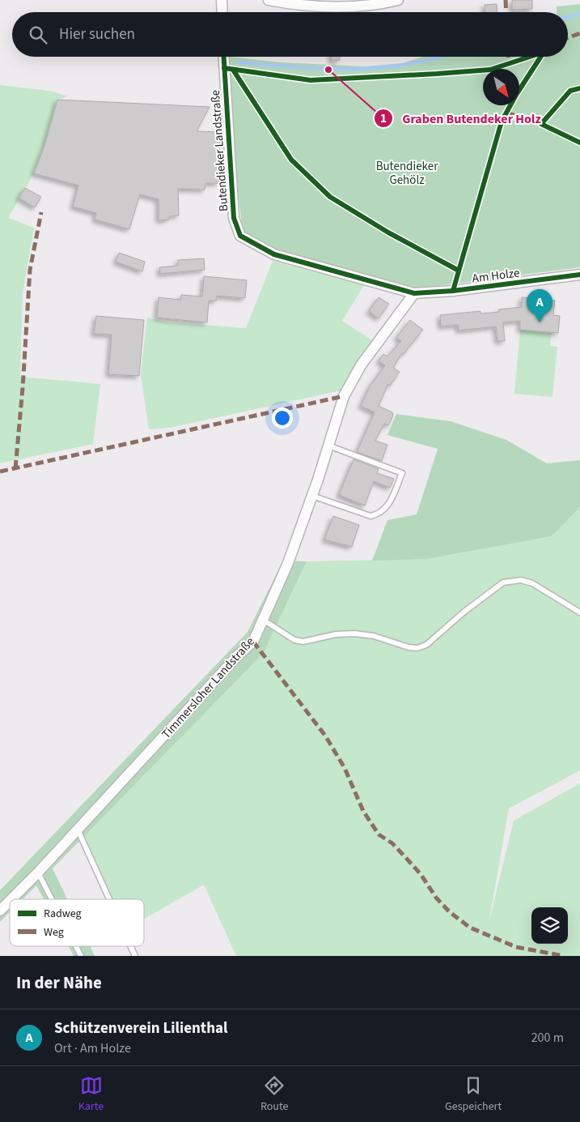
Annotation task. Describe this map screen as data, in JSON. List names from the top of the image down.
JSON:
{
  "streets": {
    "street": ["Butendieker Landstraße", "Am Holze", "Timmersloher Landstraße"]
  },
  "crossings": [
    ["Butendieker Landstraße", "Am Holze"],
    ["Butendieker Landstraße", "Timmersloher Landstraße"],
    ["Am Holze", "Timmersloher Landstraße"]
  ],
  "parks": ["Butendieker Gehölz"],
  "places": ["Graben Butendeker Holz"],
  "legend": ["Radweg", "Weg"],
  "north": "bottom right",
  "page": {
    "search": "Hier suchen",
    "pins": "A",
    "heading": "In der Nähe",
    "list": [
      {
        "mark": "A",
        "name": "Schützenverein Lilienthal",
        "note": "Ort · Am Holze",
        "value": "200 m"
      }
    ],
    "nav": ["Karte", "Route", "Gespeichert"]
  }
}
